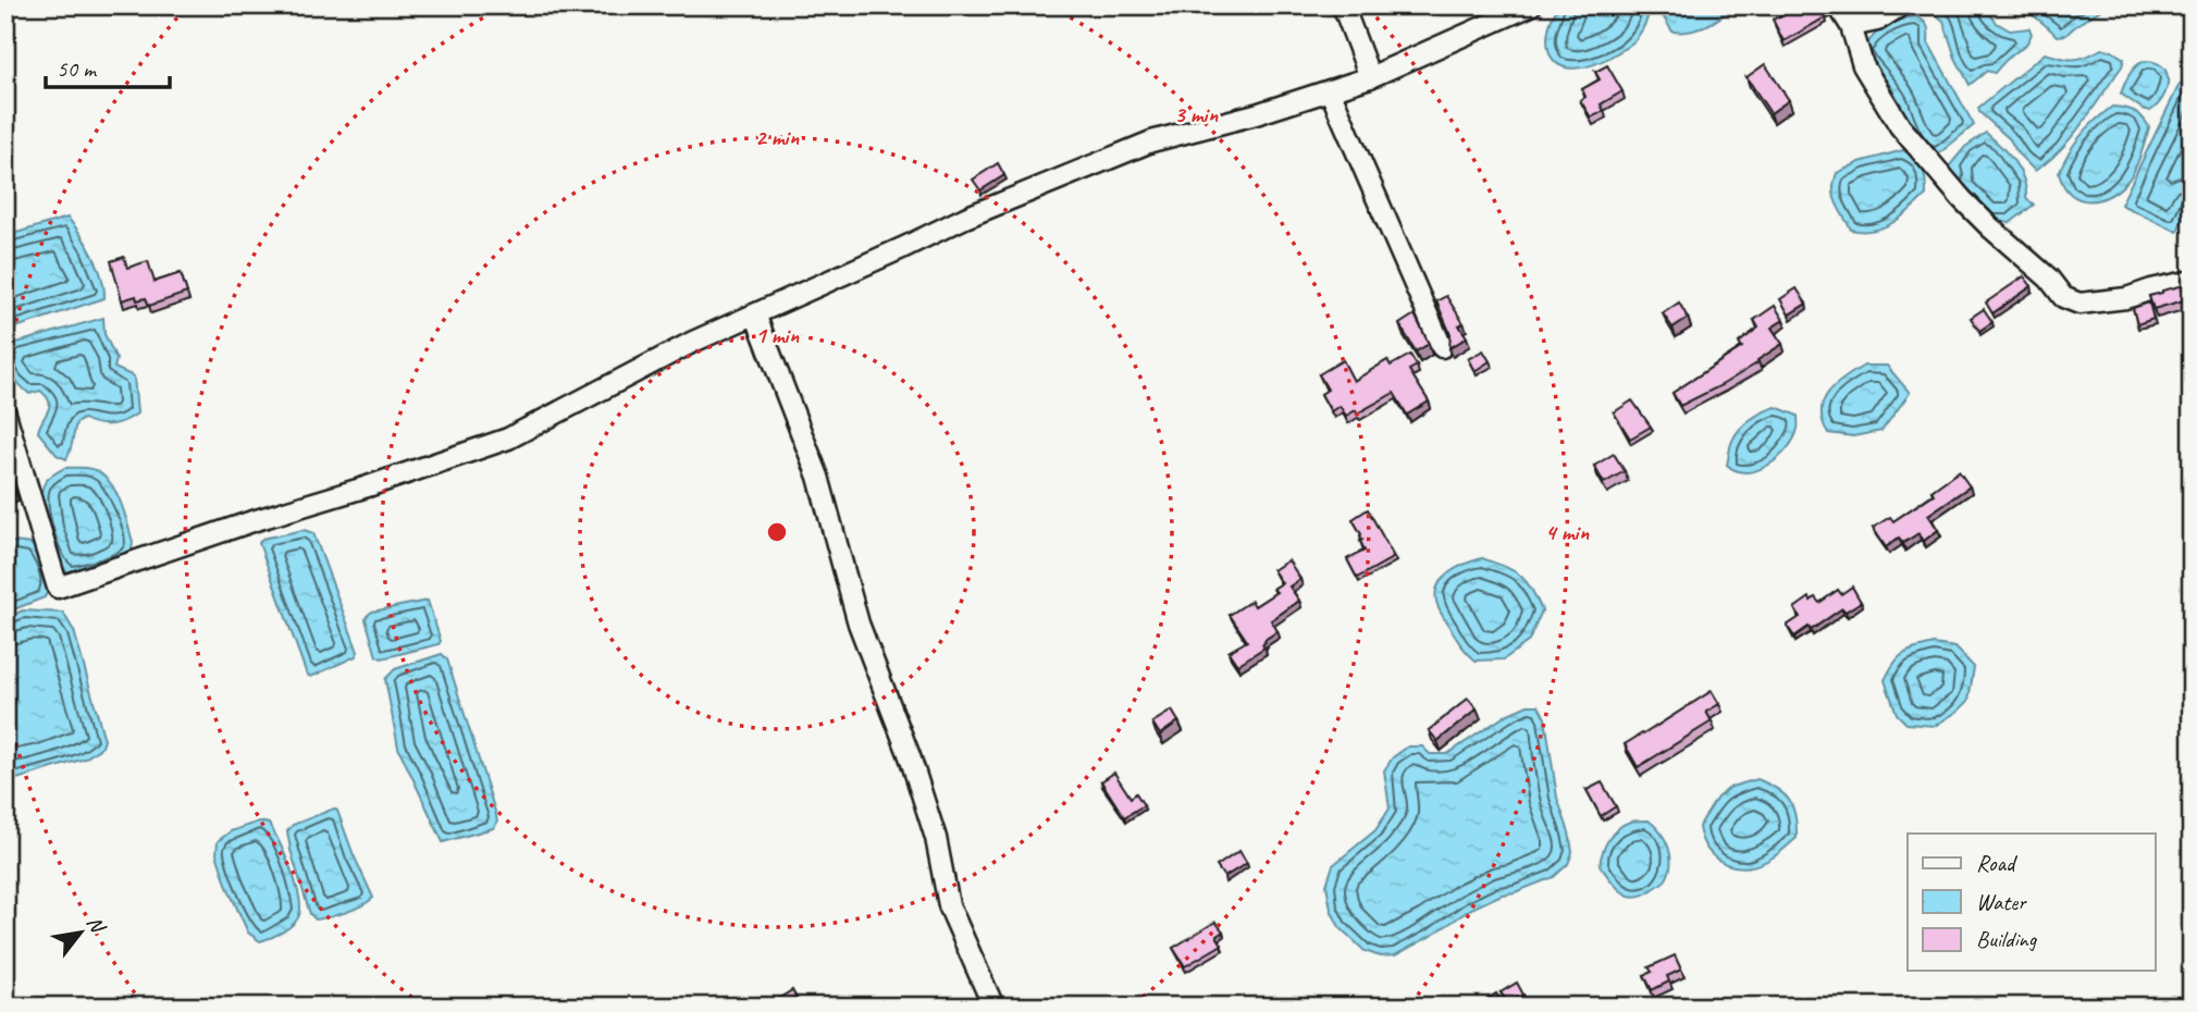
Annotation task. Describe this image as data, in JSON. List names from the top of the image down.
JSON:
{
  "legend": ["Road", "Water", "Building"],
  "scale_bar": "50 m",
  "north": "top right",
  "rings": [
    "3 min",
    "2 min",
    "1 min",
    "4 min"
  ]
}
